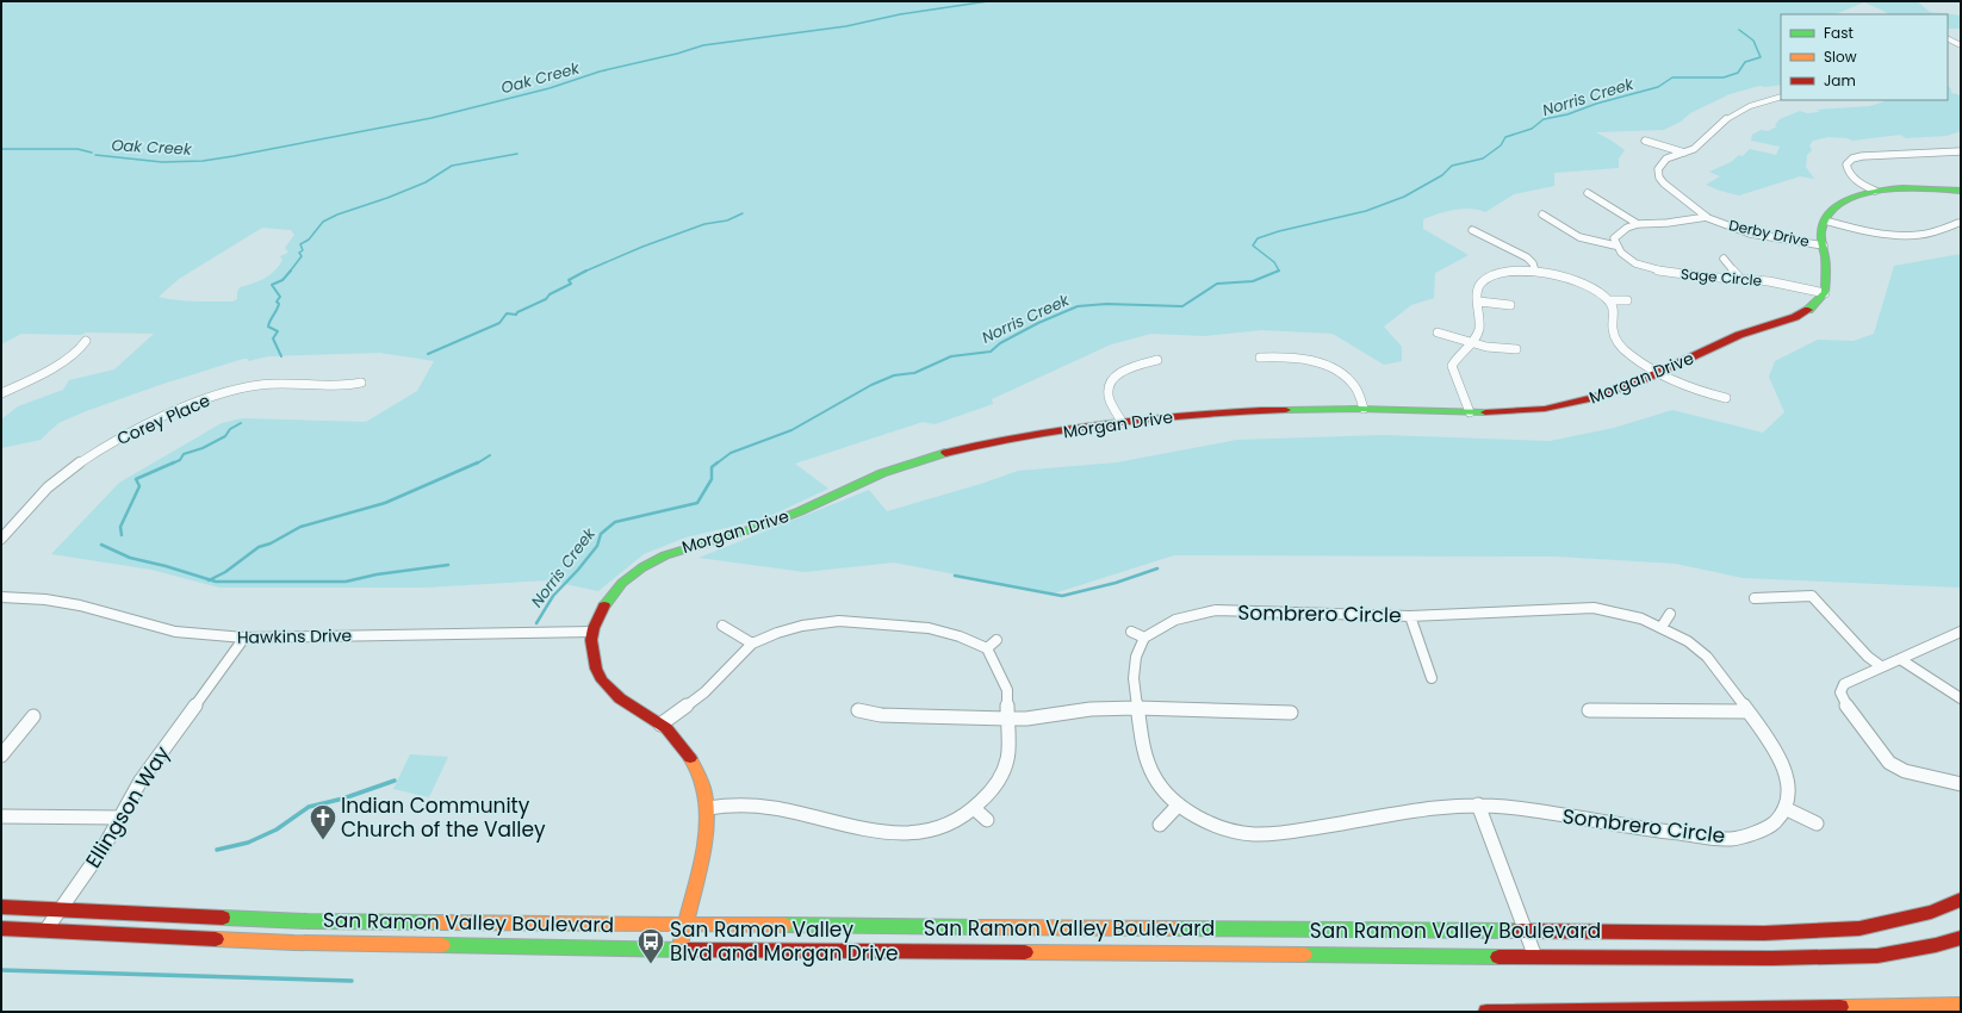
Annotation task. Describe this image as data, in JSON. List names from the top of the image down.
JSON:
{
  "streets": {
    "main road": ["Morgan Drive", "San Ramon Valley Boulevard"],
    "street": [
      "Derby Drive",
      "Sage Circle",
      "Corey Place",
      "Sombrero Circle",
      "Hawkins Drive",
      "Ellingson Way"
    ]
  },
  "crossings": [
    ["Sage Circle", "Morgan Drive"],
    ["Morgan Drive", "Hawkins Drive"],
    ["Morgan Drive", "San Ramon Valley Boulevard"],
    ["Hawkins Drive", "Ellingson Way"],
    ["Ellingson Way", "San Ramon Valley Boulevard"]
  ],
  "water": ["Oak Creek", "Norris Creek"],
  "places": {
    "church": ["Indian Community Church of the Valley"],
    "bus stop": ["San Ramon Valley Blvd and Morgan Drive"]
  },
  "legend": ["Fast", "Slow", "Jam"]
}
